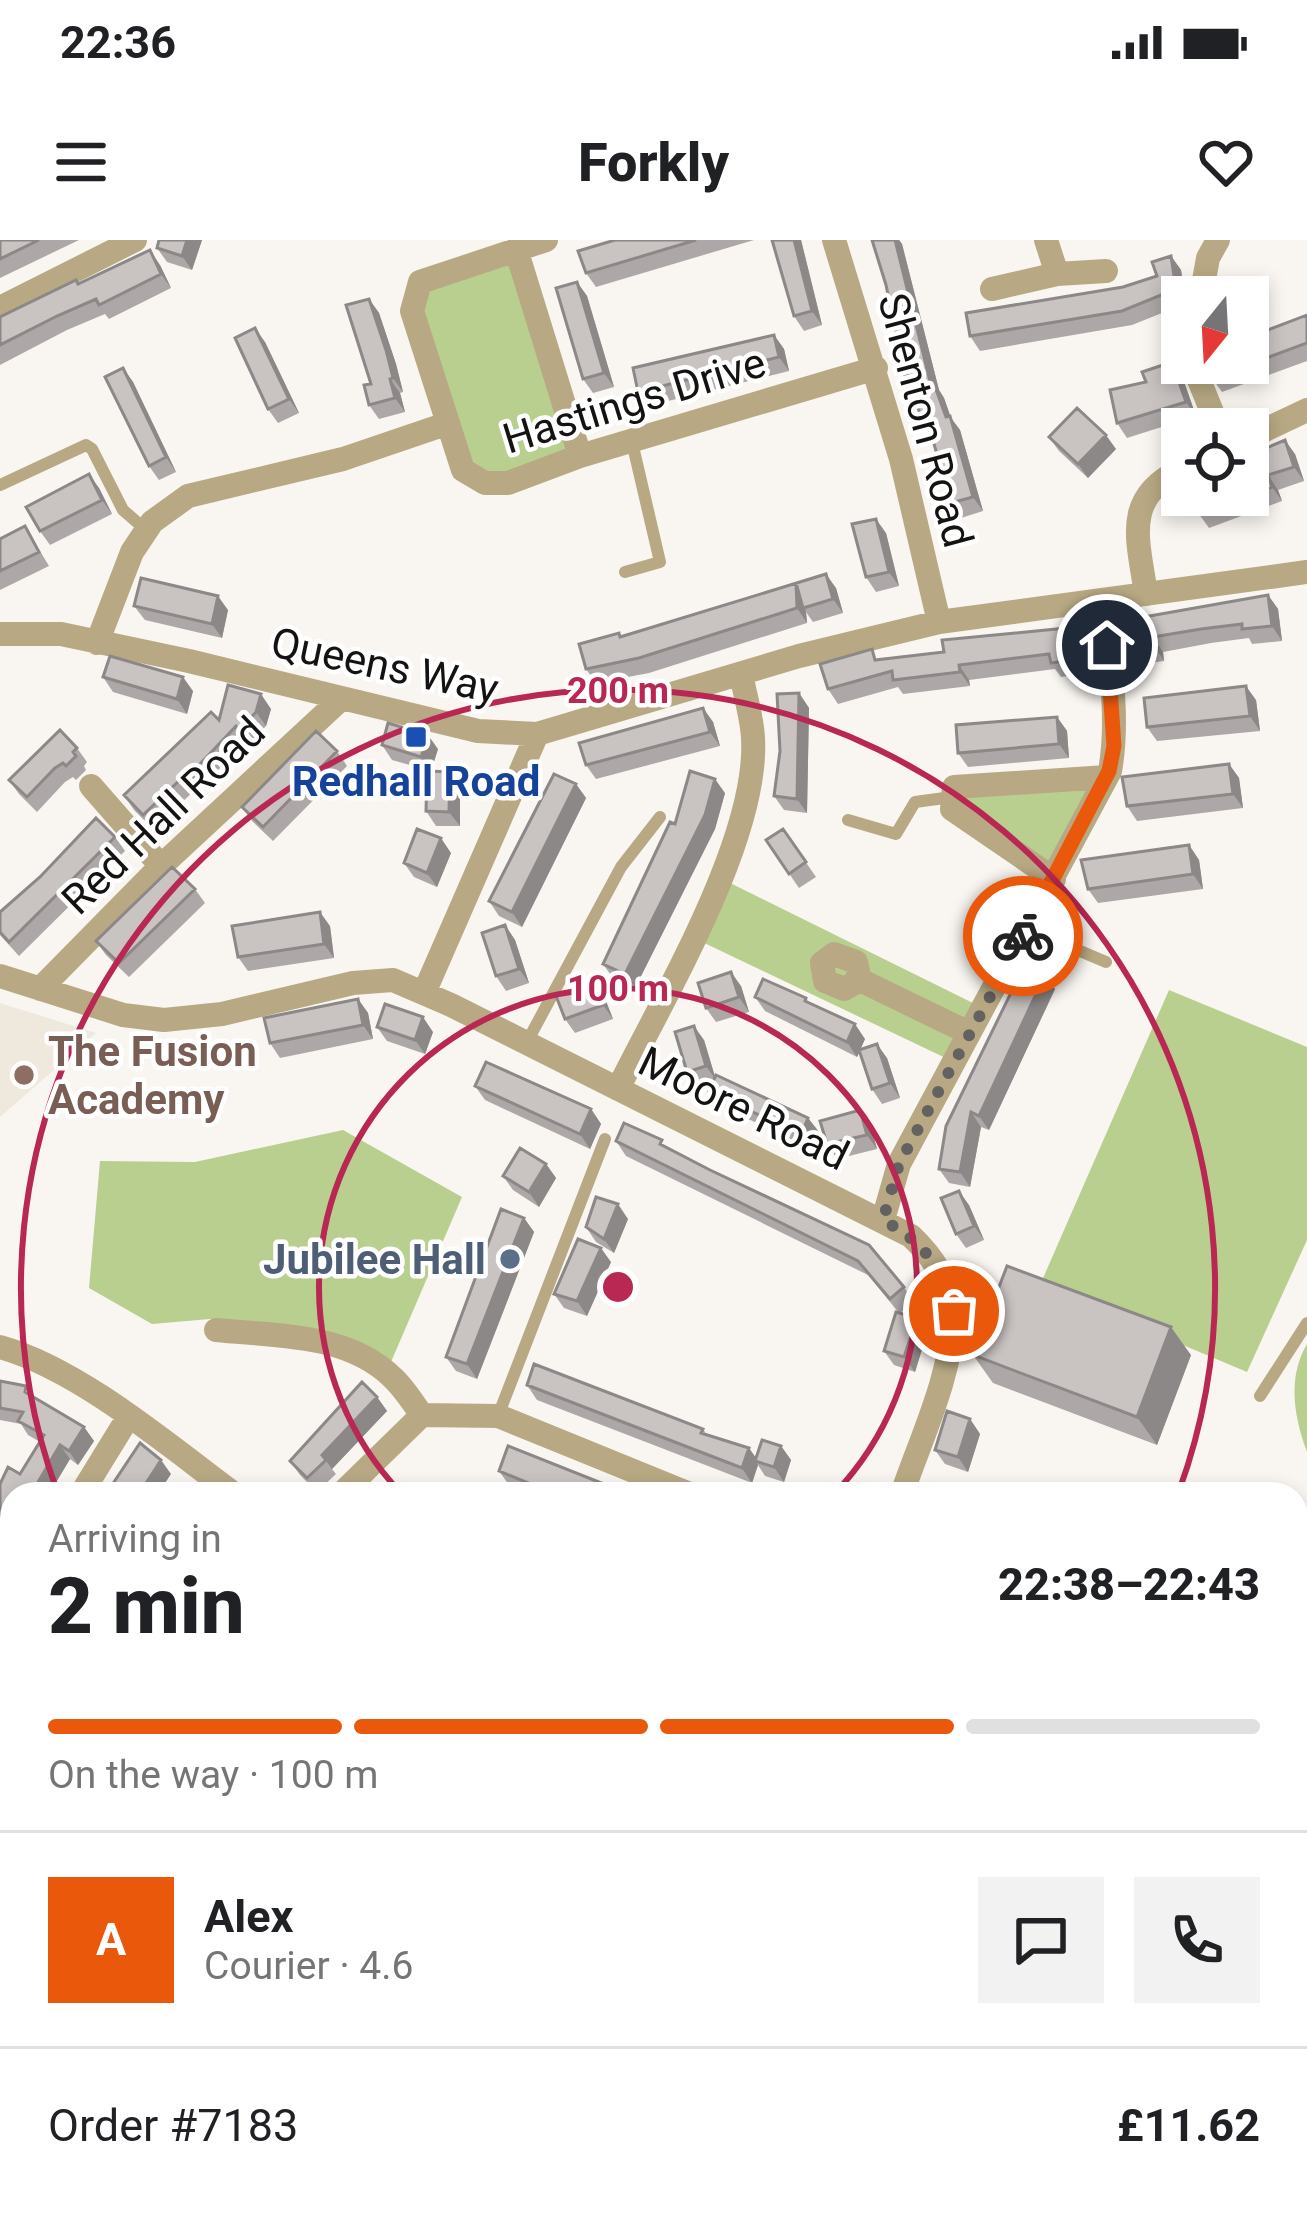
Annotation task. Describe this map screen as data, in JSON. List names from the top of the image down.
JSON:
{
  "streets": {
    "street": [
      "Hastings Drive",
      "Shenton Road",
      "Queens Way",
      "Red Hall Road",
      "Moore Road"
    ]
  },
  "crossings": [
    ["Hastings Drive", "Shenton Road"],
    ["Shenton Road", "Queens Way"],
    ["Queens Way", "Red Hall Road"],
    ["Red Hall Road", "Moore Road"]
  ],
  "places": {
    "transit": ["Redhall Road"],
    "other": ["The Fusion Academy", "Jubilee Hall"]
  },
  "north": "bottom",
  "page": {
    "status": "22:36",
    "header": "Forkly",
    "heading": ["2 min", "Arriving in", "22:38–22:43"],
    "panel": [
      "Alex",
      "Courier · 4.6",
      "Order #7183",
      "£11.62"
    ],
    "bar": "On the way · 100 m",
    "round": "A"
  },
  "rings": ["200 m", "100 m"]
}
